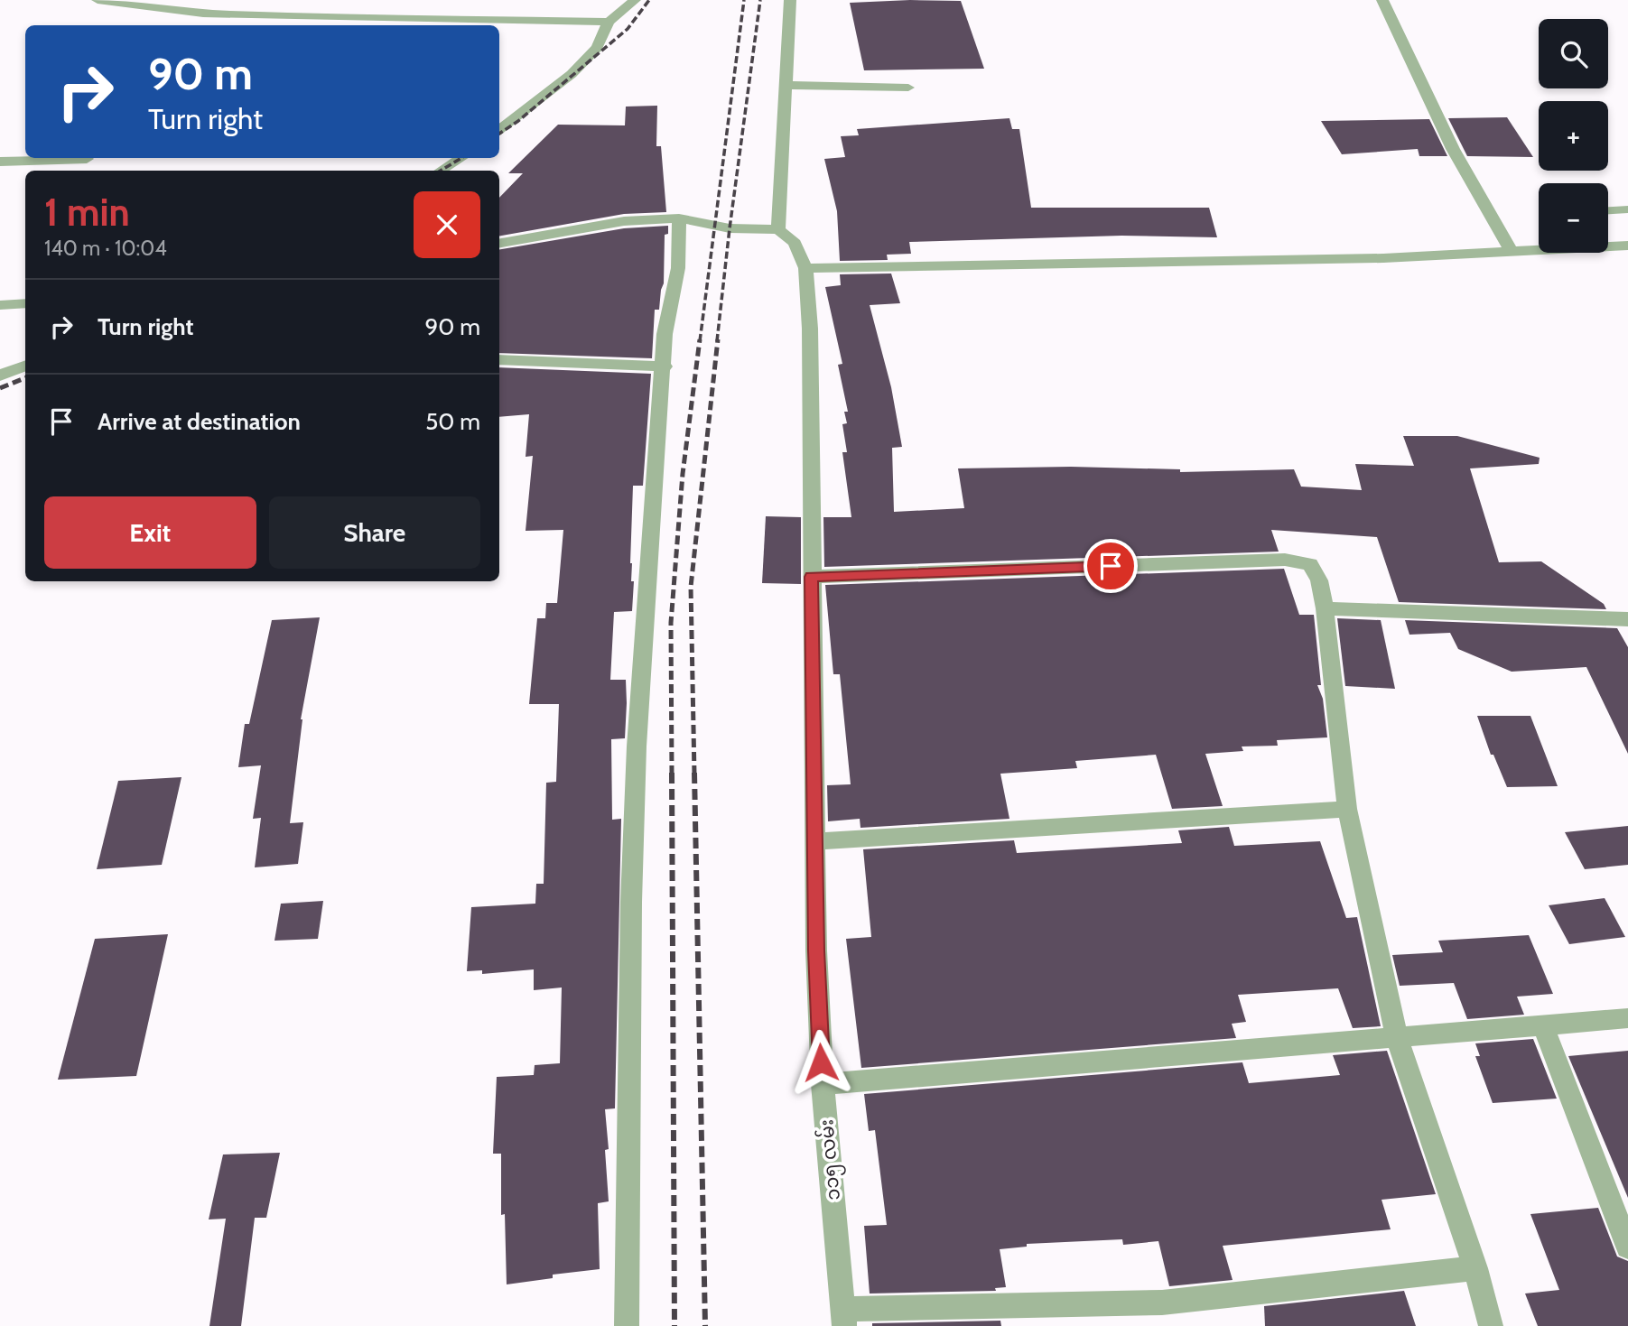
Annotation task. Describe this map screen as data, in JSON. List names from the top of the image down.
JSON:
{
  "streets": {
    "street": ["၁၁၅ လမ်း"]
  },
  "page": {
    "map_buttons": ["+", "−"],
    "turn": ["90 m", "Turn right"],
    "heading": ["1 min", "140 m · 10:04"],
    "list": [
      {
        "name": "Turn right",
        "value": "90 m"
      },
      {
        "name": "Arrive at destination",
        "value": "50 m"
      }
    ],
    "buttons": ["Exit", "Share"]
  }
}
